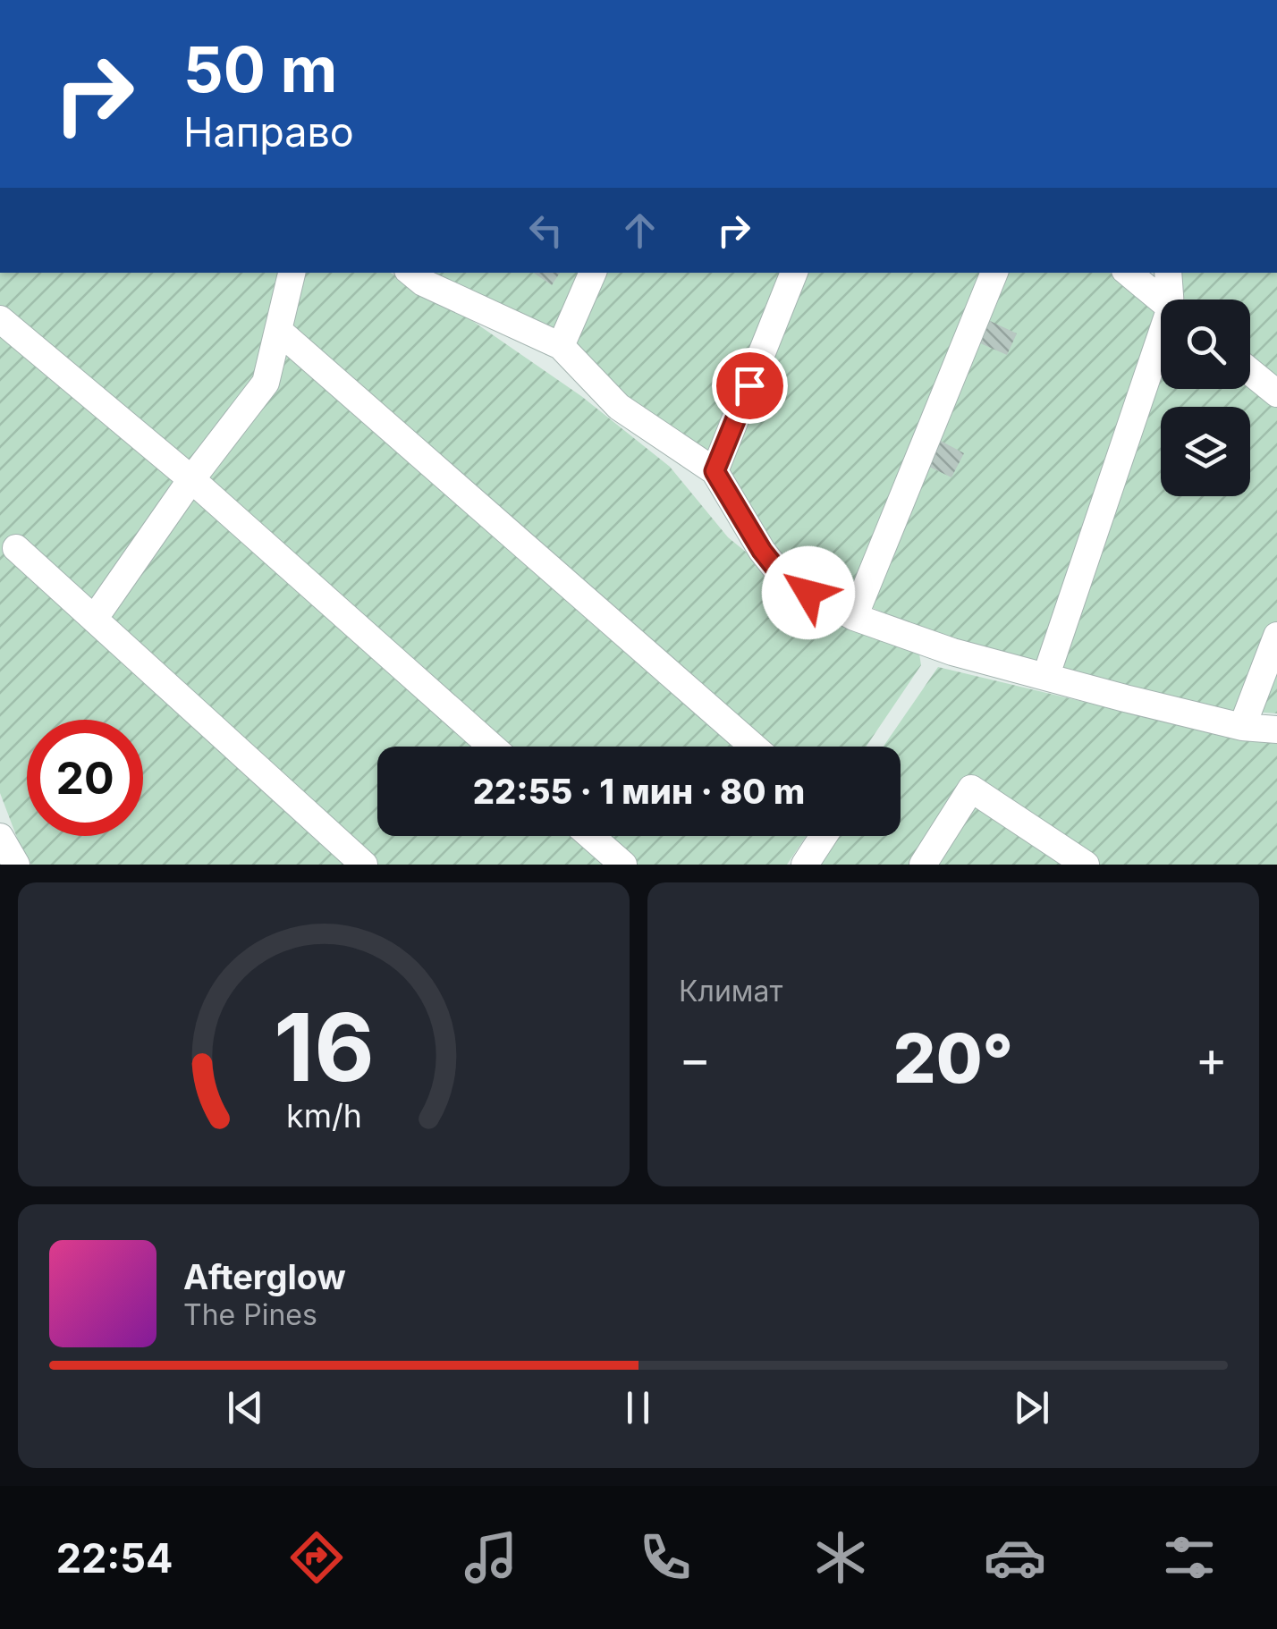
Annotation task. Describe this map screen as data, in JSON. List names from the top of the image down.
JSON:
{
  "page": {
    "turn": ["50 m", "Направо"],
    "limit": "20",
    "trip": "22:55 · 1 мин · 80 m",
    "tile": "Климат",
    "heat": ["−", "20°", "+"],
    "song": ["Afterglow", "The Pines"],
    "tabs": "22:54",
    "gauge": ["16", "km/h"]
  }
}
